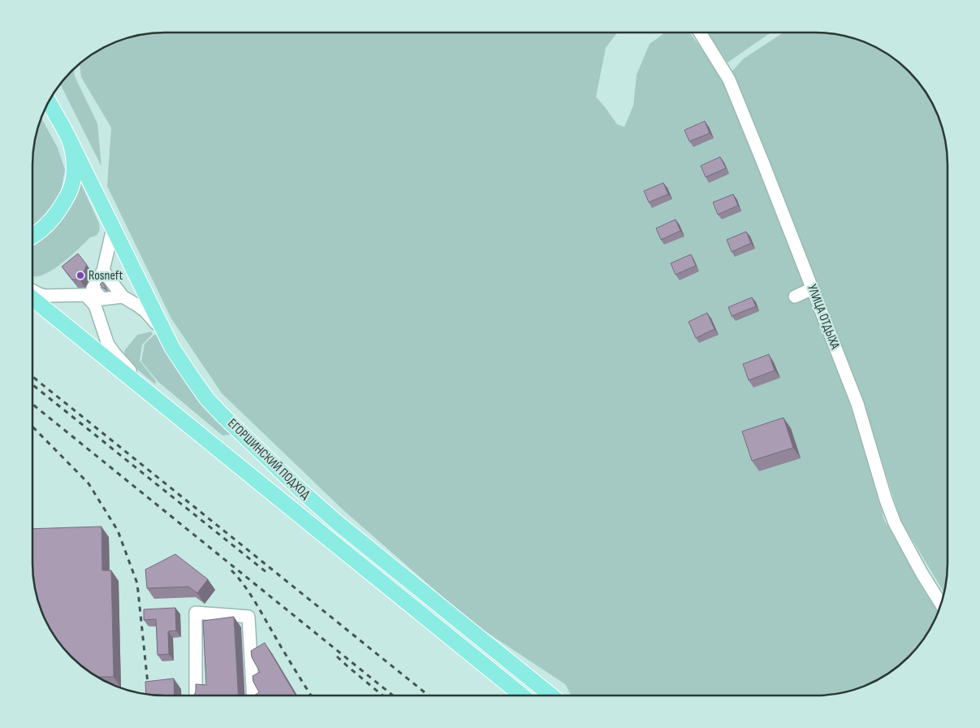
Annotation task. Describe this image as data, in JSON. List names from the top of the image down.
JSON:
{
  "streets": {
    "main road": ["ЕГОРШИНСКИЙ ПОДХОД"],
    "street": ["УЛИЦА ОТДЫХА"]
  },
  "places": ["Rosneft"]
}
